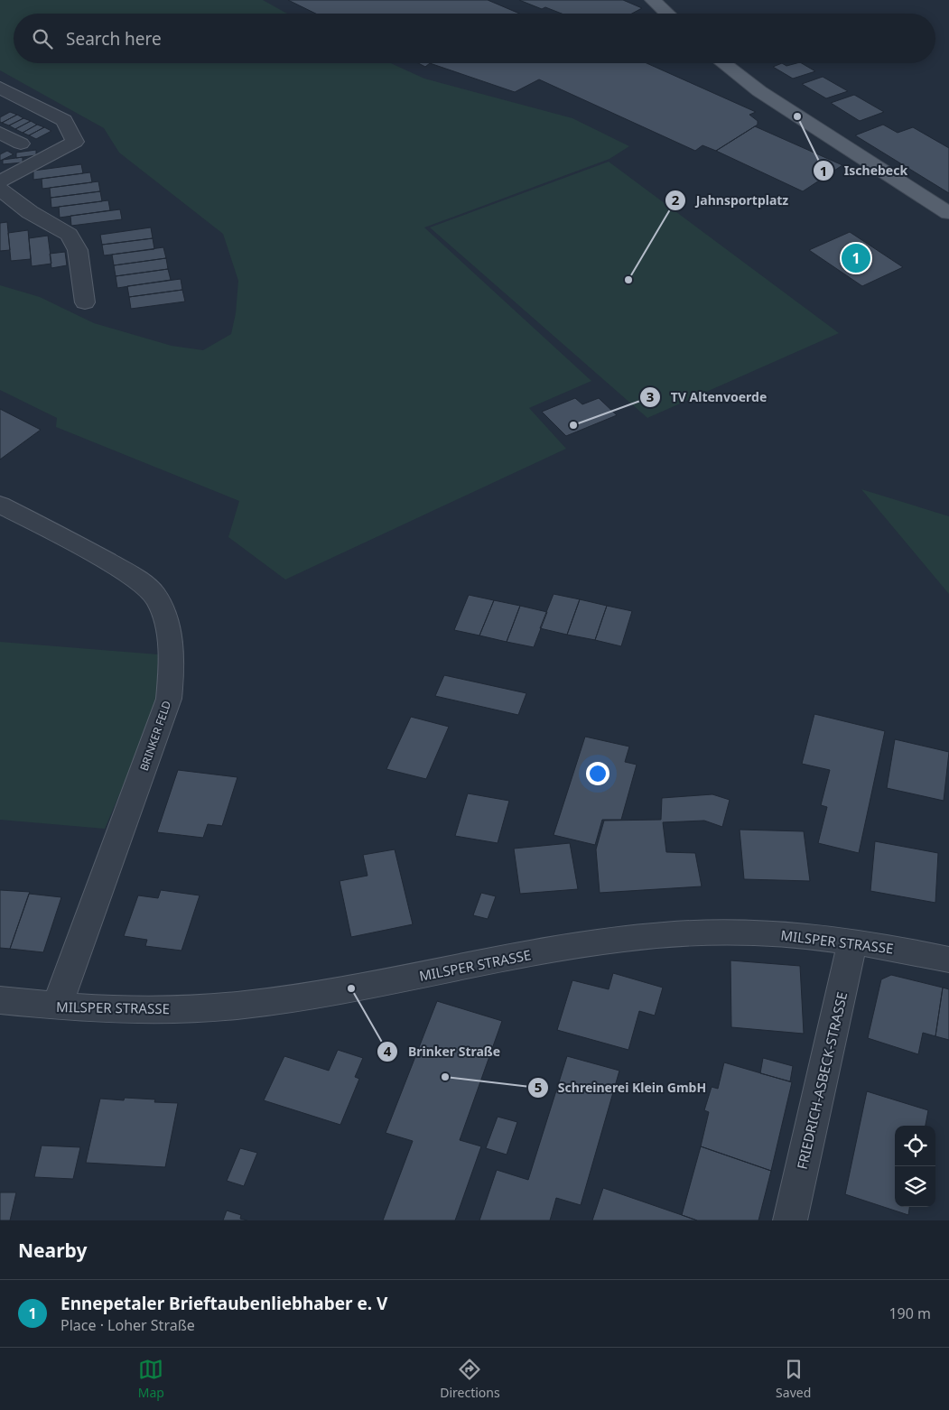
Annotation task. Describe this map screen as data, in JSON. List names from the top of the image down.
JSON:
{
  "streets": {
    "street": ["BRINKER FELD", "MILSPER STRASSE", "FRIEDRICH-ASBECK-STRASSE"]
  },
  "crossings": [
    ["BRINKER FELD", "MILSPER STRASSE"],
    ["MILSPER STRASSE", "FRIEDRICH-ASBECK-STRASSE"]
  ],
  "places": [
    "Ischebeck",
    "Jahnsportplatz",
    "TV Altenvoerde",
    "Brinker Straße",
    "Schreinerei Klein GmbH"
  ],
  "page": {
    "search": "Search here",
    "pins": "1",
    "heading": "Nearby",
    "list": [
      {
        "mark": "1",
        "name": "Ennepetaler Brieftaubenliebhaber e. V",
        "note": "Place · Loher Straße",
        "value": "190 m"
      }
    ],
    "nav": ["Map", "Directions", "Saved"]
  }
}
